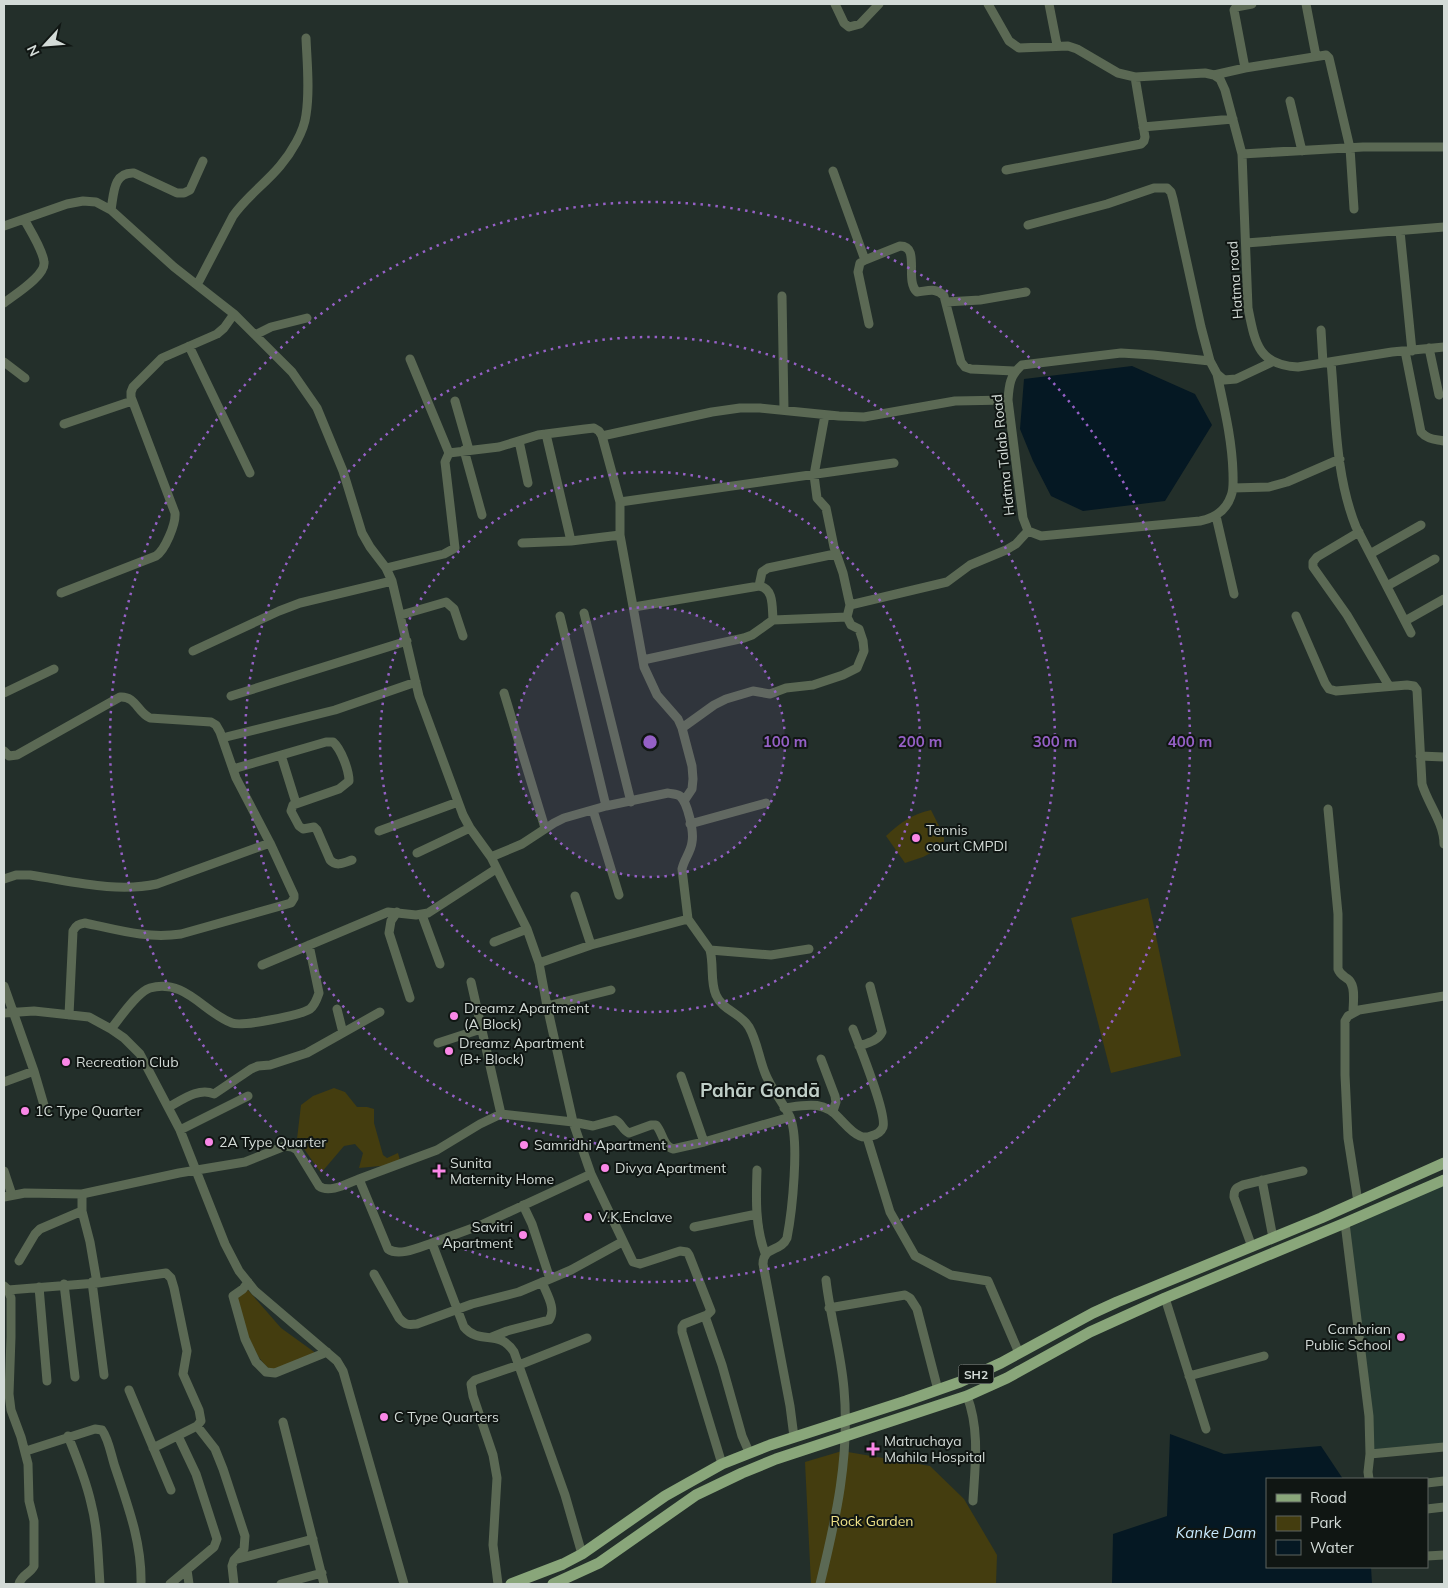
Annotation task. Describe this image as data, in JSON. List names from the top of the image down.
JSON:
{
  "streets": {
    "main road": ["SH2"],
    "street": ["Hatma road", "Hatma Talab Road"]
  },
  "districts": ["Pahār Gondā"],
  "water": ["Kanke Dam"],
  "parks": ["Rock Garden"],
  "places": {
    "other": [
      "Tennis court CMPDI",
      "Dreamz Apartment (A Block)",
      "Dreamz Apartment (B+ Block)",
      "Recreation Club",
      "1C Type Quarter",
      "2A Type Quarter",
      "Samridhi Apartment",
      "Divya Apartment",
      "V.K.Enclave",
      "Savitri Apartment",
      "Cambrian Public School",
      "C Type Quarters"
    ],
    "health": ["Sunita Maternity Home", "Matruchaya Mahila Hospital"]
  },
  "legend": ["Road", "Park", "Water"],
  "north": "bottom left",
  "rings": [
    "100 m",
    "200 m",
    "300 m",
    "400 m"
  ]
}
